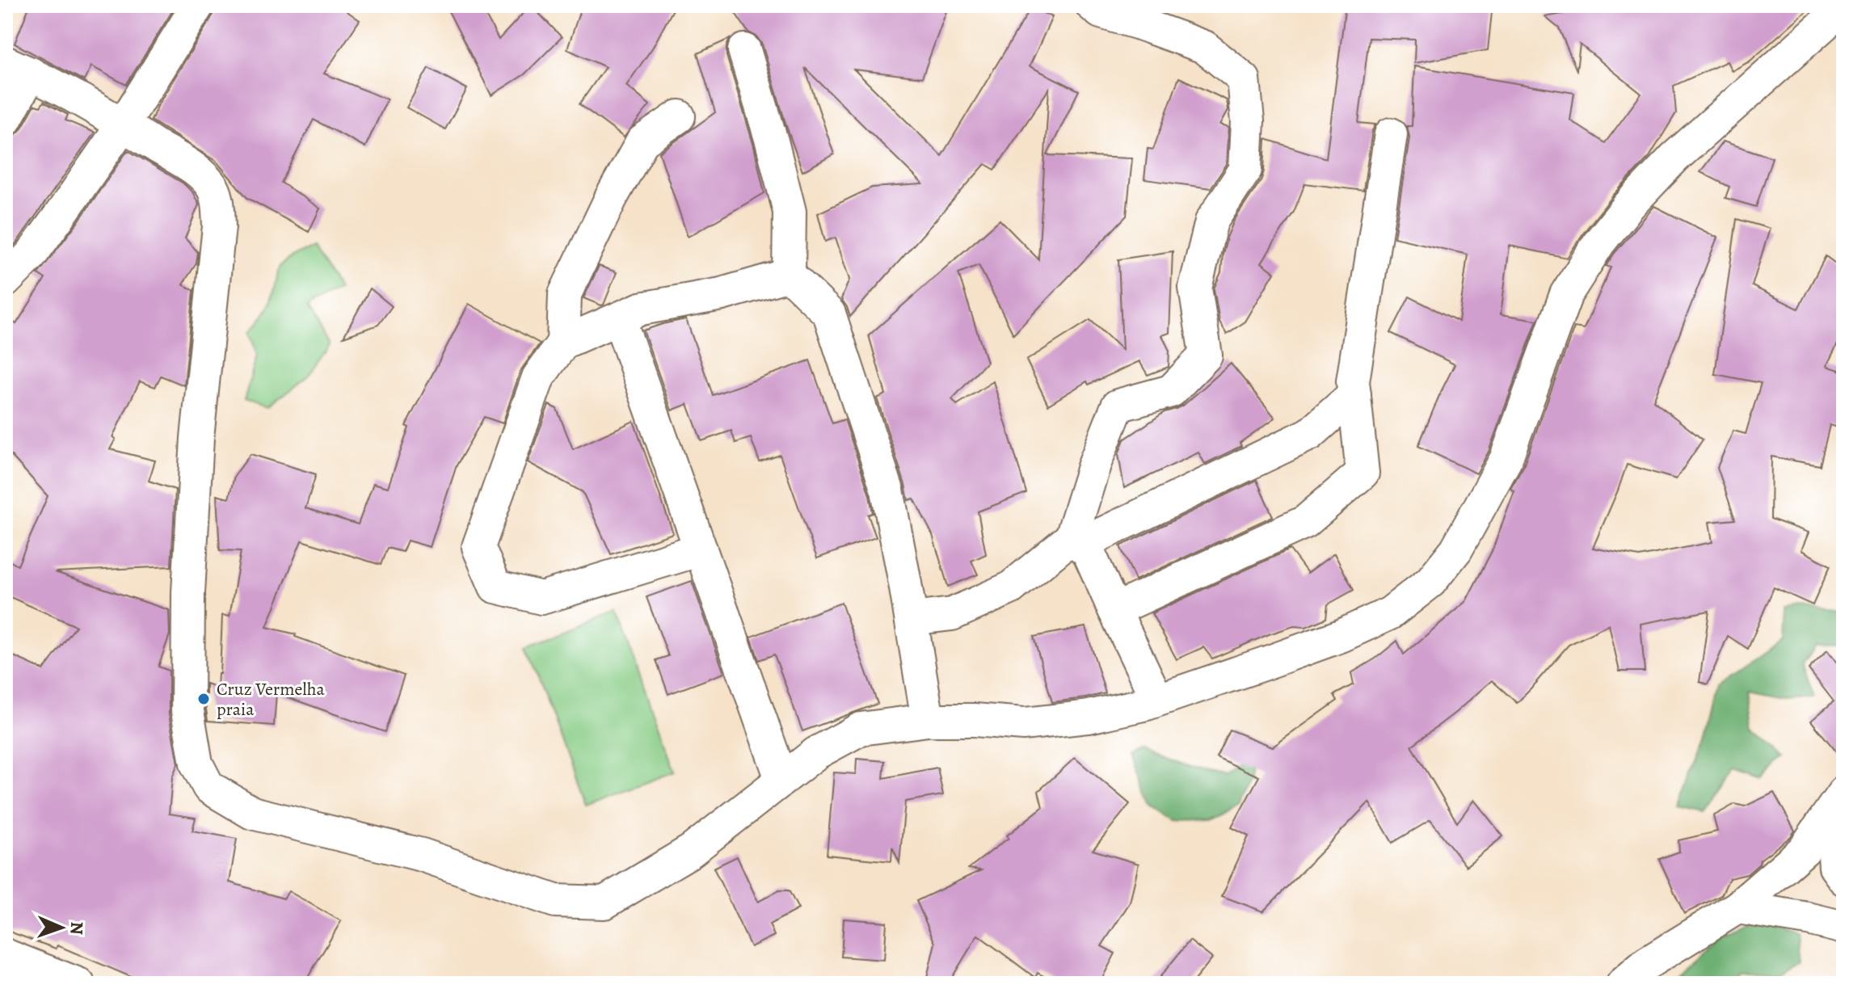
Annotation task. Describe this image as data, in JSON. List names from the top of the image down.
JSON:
{
  "places": ["Cruz Vermelha praia"],
  "north": "right"
}
